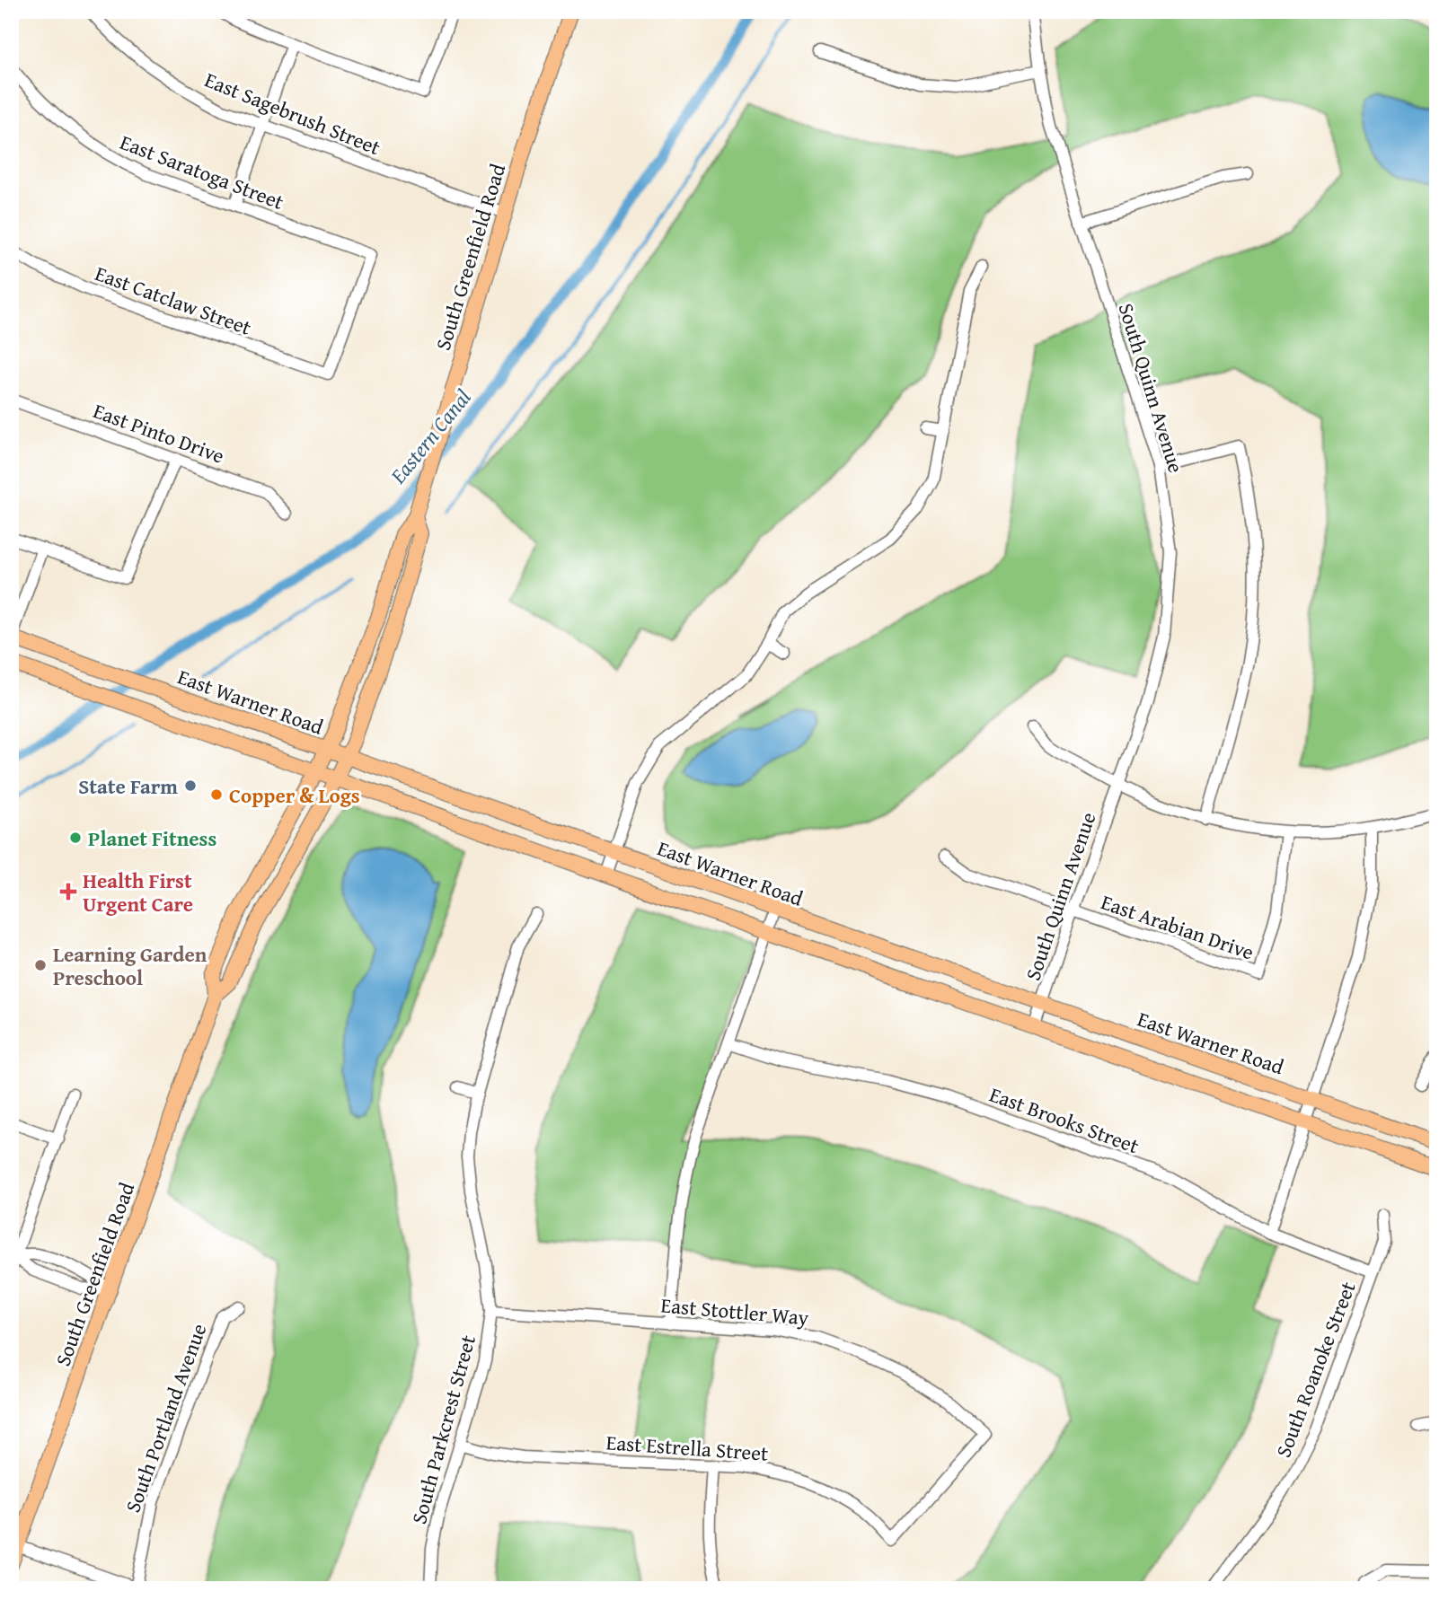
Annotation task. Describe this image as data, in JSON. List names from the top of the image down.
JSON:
{
  "streets": {
    "main road": ["South Greenfield Road", "East Warner Road"],
    "street": [
      "East Sagebrush Street",
      "East Saratoga Street",
      "East Catclaw Street",
      "South Quinn Avenue",
      "East Pinto Drive",
      "East Arabian Drive",
      "East Brooks Street",
      "East Stottler Way",
      "South Roanoke Street",
      "South Portland Avenue",
      "South Parkcrest Street",
      "East Estrella Street"
    ]
  },
  "crossings": [
    ["East Sagebrush Street", "South Greenfield Road"],
    ["East Saratoga Street", "East Catclaw Street"],
    ["South Greenfield Road", "East Warner Road"],
    ["South Quinn Avenue", "East Warner Road"],
    ["South Quinn Avenue", "East Arabian Drive"],
    ["East Brooks Street", "South Roanoke Street"],
    ["East Stottler Way", "South Parkcrest Street"],
    ["East Stottler Way", "East Estrella Street"],
    ["South Parkcrest Street", "East Estrella Street"]
  ],
  "water": ["Eastern Canal"],
  "places": {
    "other": [
      "State Farm",
      "Copper & Logs",
      "Planet Fitness",
      "Learning Garden Preschool"
    ],
    "health": ["Health First Urgent Care"]
  }
}
